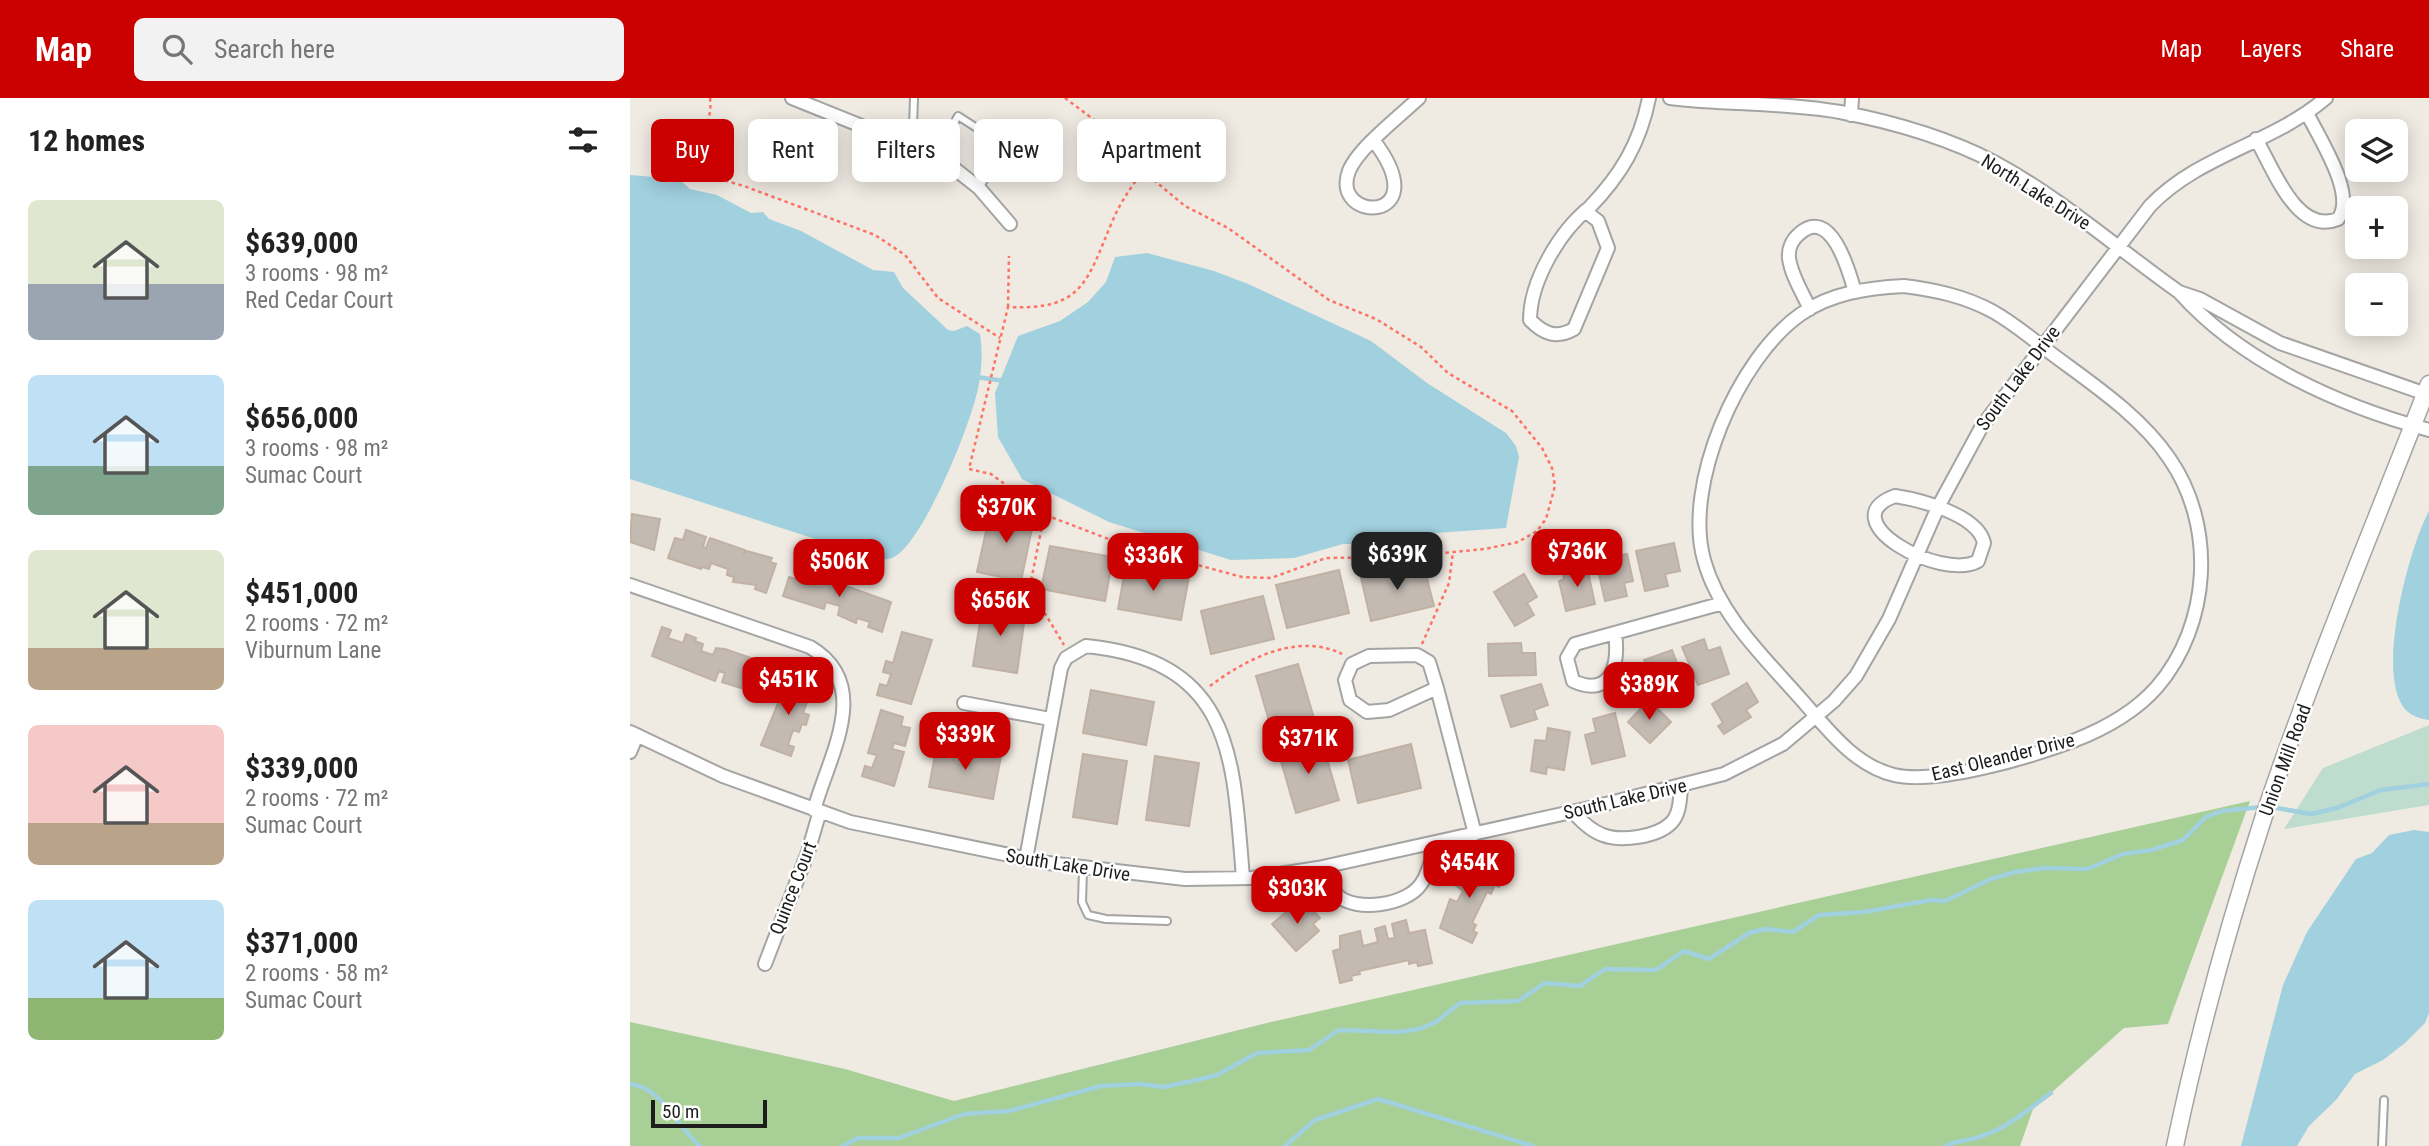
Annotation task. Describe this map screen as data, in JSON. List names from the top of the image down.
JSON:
{
  "streets": {
    "street": [
      "North Lake Drive",
      "South Lake Drive",
      "East Oleander Drive",
      "Union Mill Road",
      "Quince Court"
    ]
  },
  "crossings": [
    ["North Lake Drive", "South Lake Drive"],
    ["North Lake Drive", "Union Mill Road"],
    ["South Lake Drive", "East Oleander Drive"],
    ["South Lake Drive", "Quince Court"]
  ],
  "scale_bar": "50 m",
  "page": {
    "header": "Map",
    "search": "Search here",
    "nav": ["Map", "Layers", "Share"],
    "heading": "12 homes",
    "map_buttons": ["+", "−"],
    "chip": [
      "Buy",
      "Rent",
      "Filters",
      "New",
      "Apartment"
    ],
    "list": [
      {
        "name": "$639,000",
        "note": "3 rooms · 98 m² · Red Cedar Court"
      },
      {
        "name": "$656,000",
        "note": "3 rooms · 98 m² · Sumac Court"
      },
      {
        "name": "$451,000",
        "note": "2 rooms · 72 m² · Viburnum Lane"
      },
      {
        "name": "$339,000",
        "note": "2 rooms · 72 m² · Sumac Court"
      },
      {
        "name": "$371,000",
        "note": "2 rooms · 58 m² · Sumac Court"
      }
    ],
    "price": [
      "$370K",
      "$736K",
      "$639K",
      "$336K",
      "$506K",
      "$656K",
      "$451K",
      "$389K",
      "$339K",
      "$371K",
      "$454K",
      "$303K"
    ],
    "scale": "50 m"
  }
}
